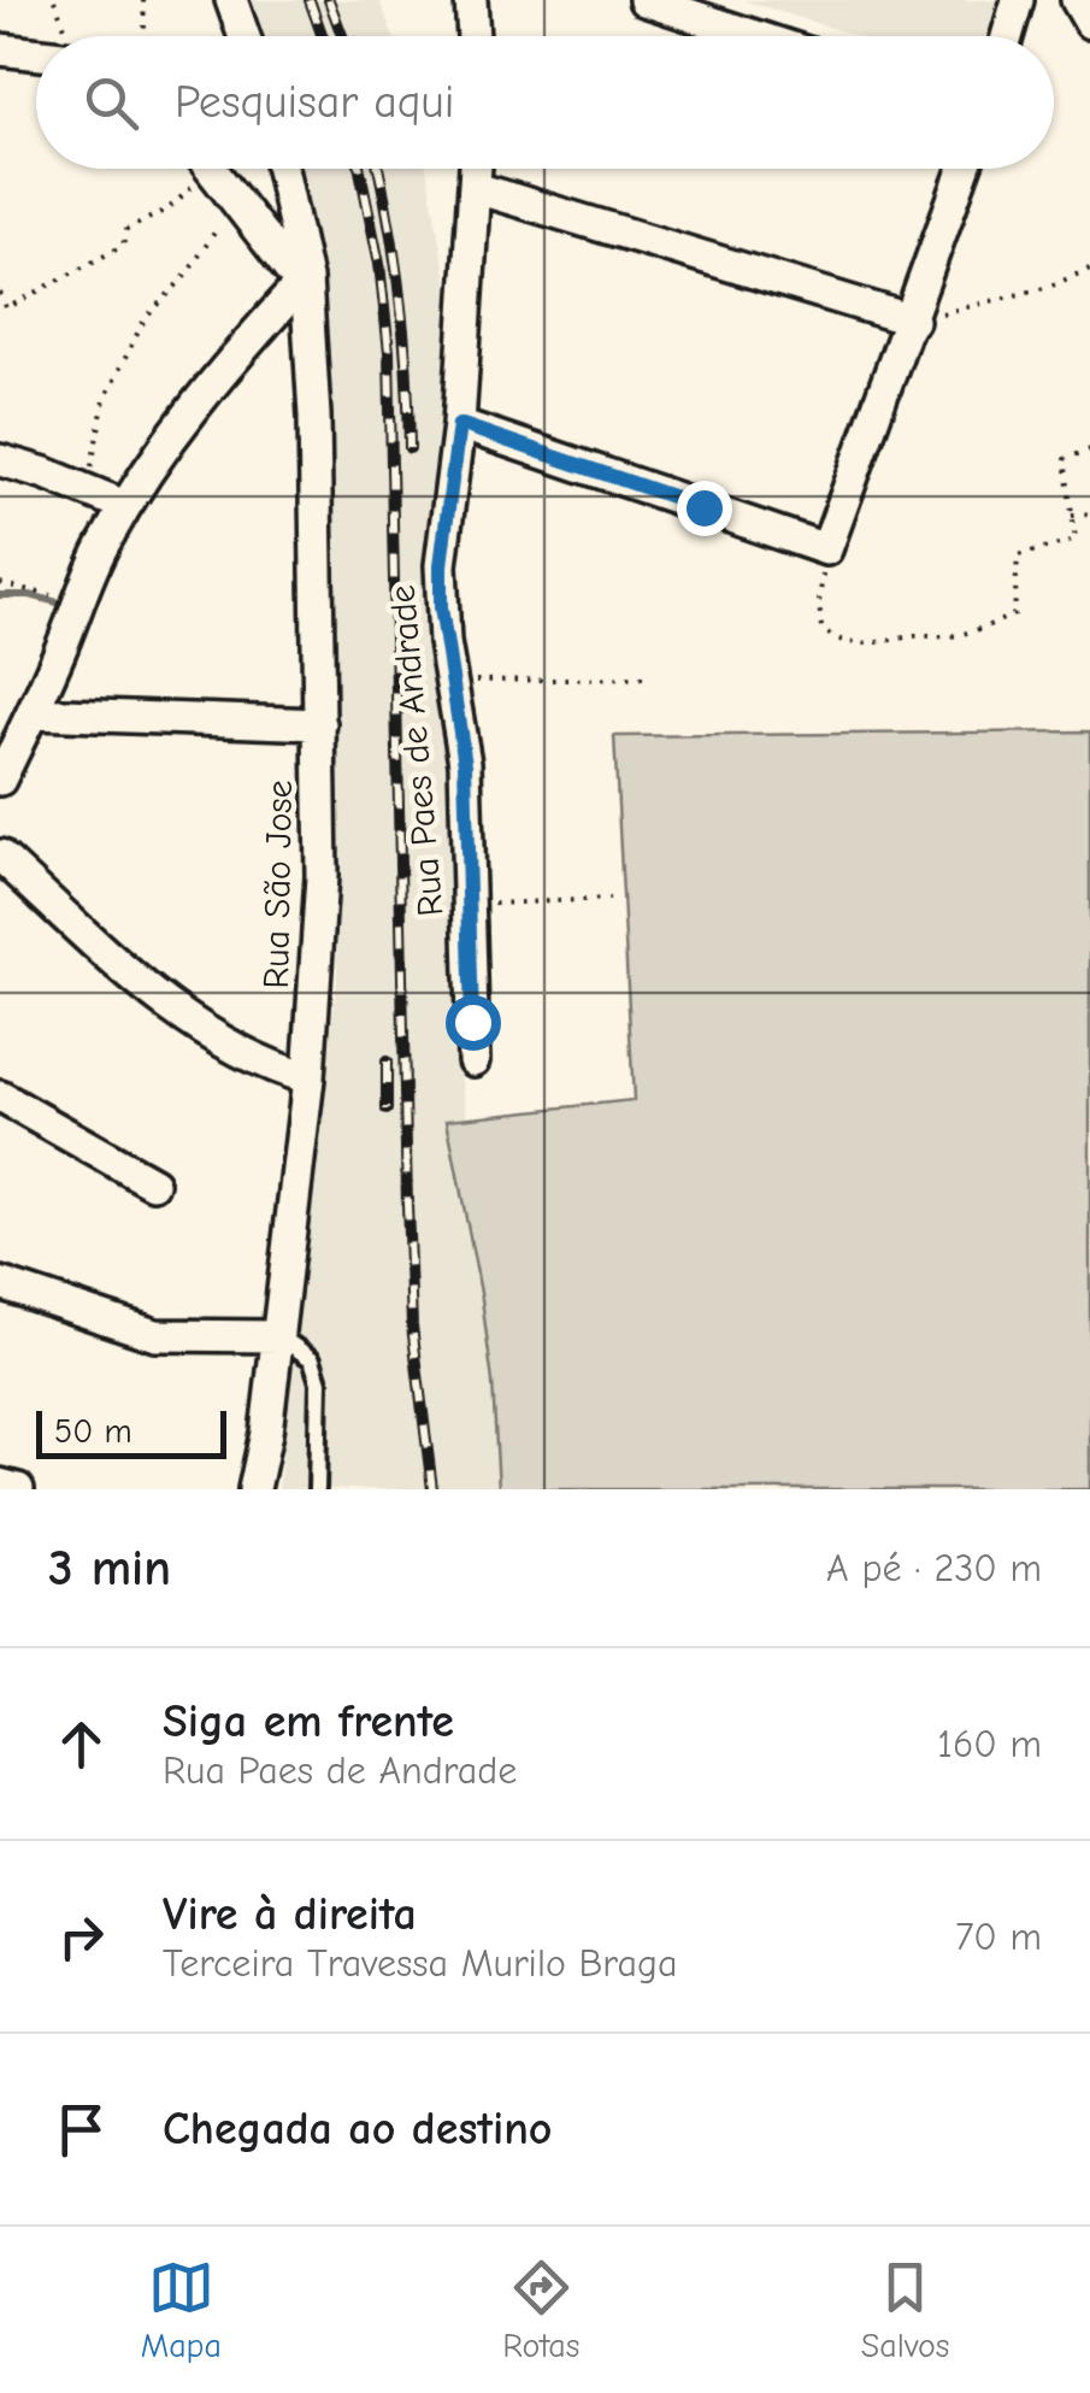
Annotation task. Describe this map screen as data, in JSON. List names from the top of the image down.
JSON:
{
  "streets": {
    "street": ["Rua Paes de Andrade", "Rua São Jose"]
  },
  "scale_bar": "50 m",
  "page": {
    "search": "Pesquisar aqui",
    "scale": "50 m",
    "heading": ["3 min", "A pé · 230 m"],
    "list": [
      ["Siga em frente", "Rua Paes de Andrade", "160 m"],
      ["Vire à direita", "Terceira Travessa Murilo Braga", "70 m"],
      "Chegada ao destino"
    ],
    "nav": ["Mapa", "Rotas", "Salvos"]
  }
}
